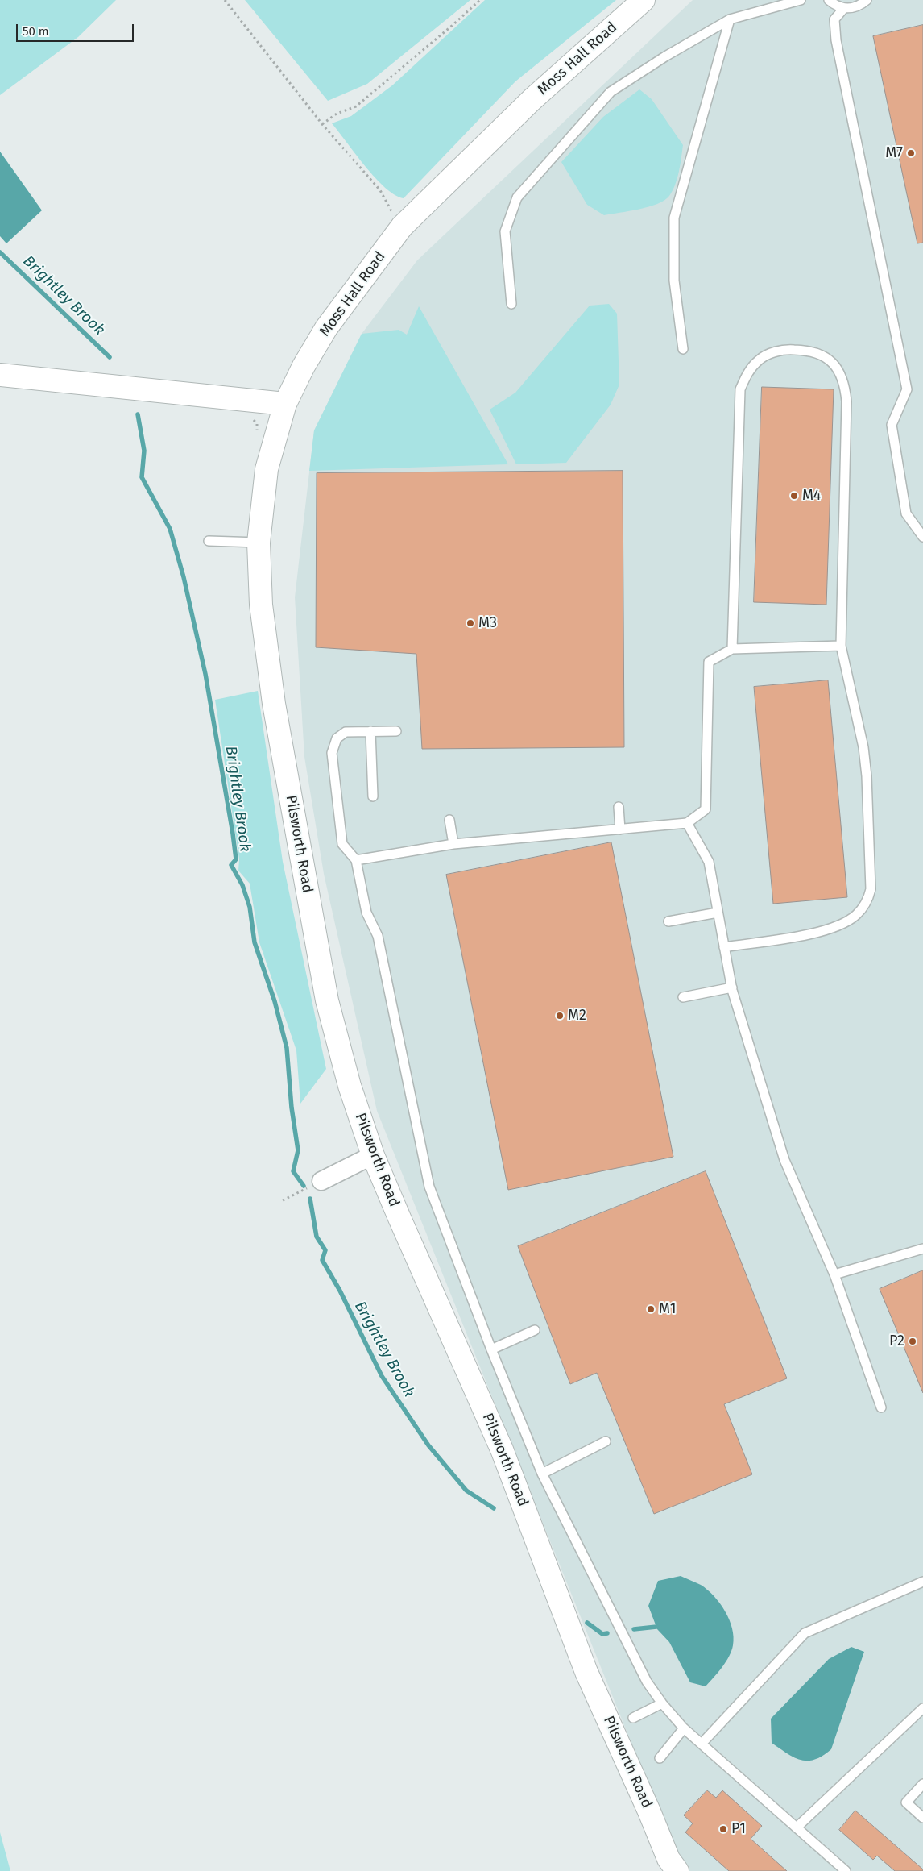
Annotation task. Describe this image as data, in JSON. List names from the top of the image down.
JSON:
{
  "streets": {
    "street": ["Moss Hall Road", "Pilsworth Road"]
  },
  "crossings": [
    ["Moss Hall Road", "Pilsworth Road"]
  ],
  "water": ["Brightley Brook"],
  "places": [
    "M7",
    "M4",
    "M3",
    "M2",
    "M1",
    "P2",
    "P1"
  ],
  "scale_bar": "50 m"
}
